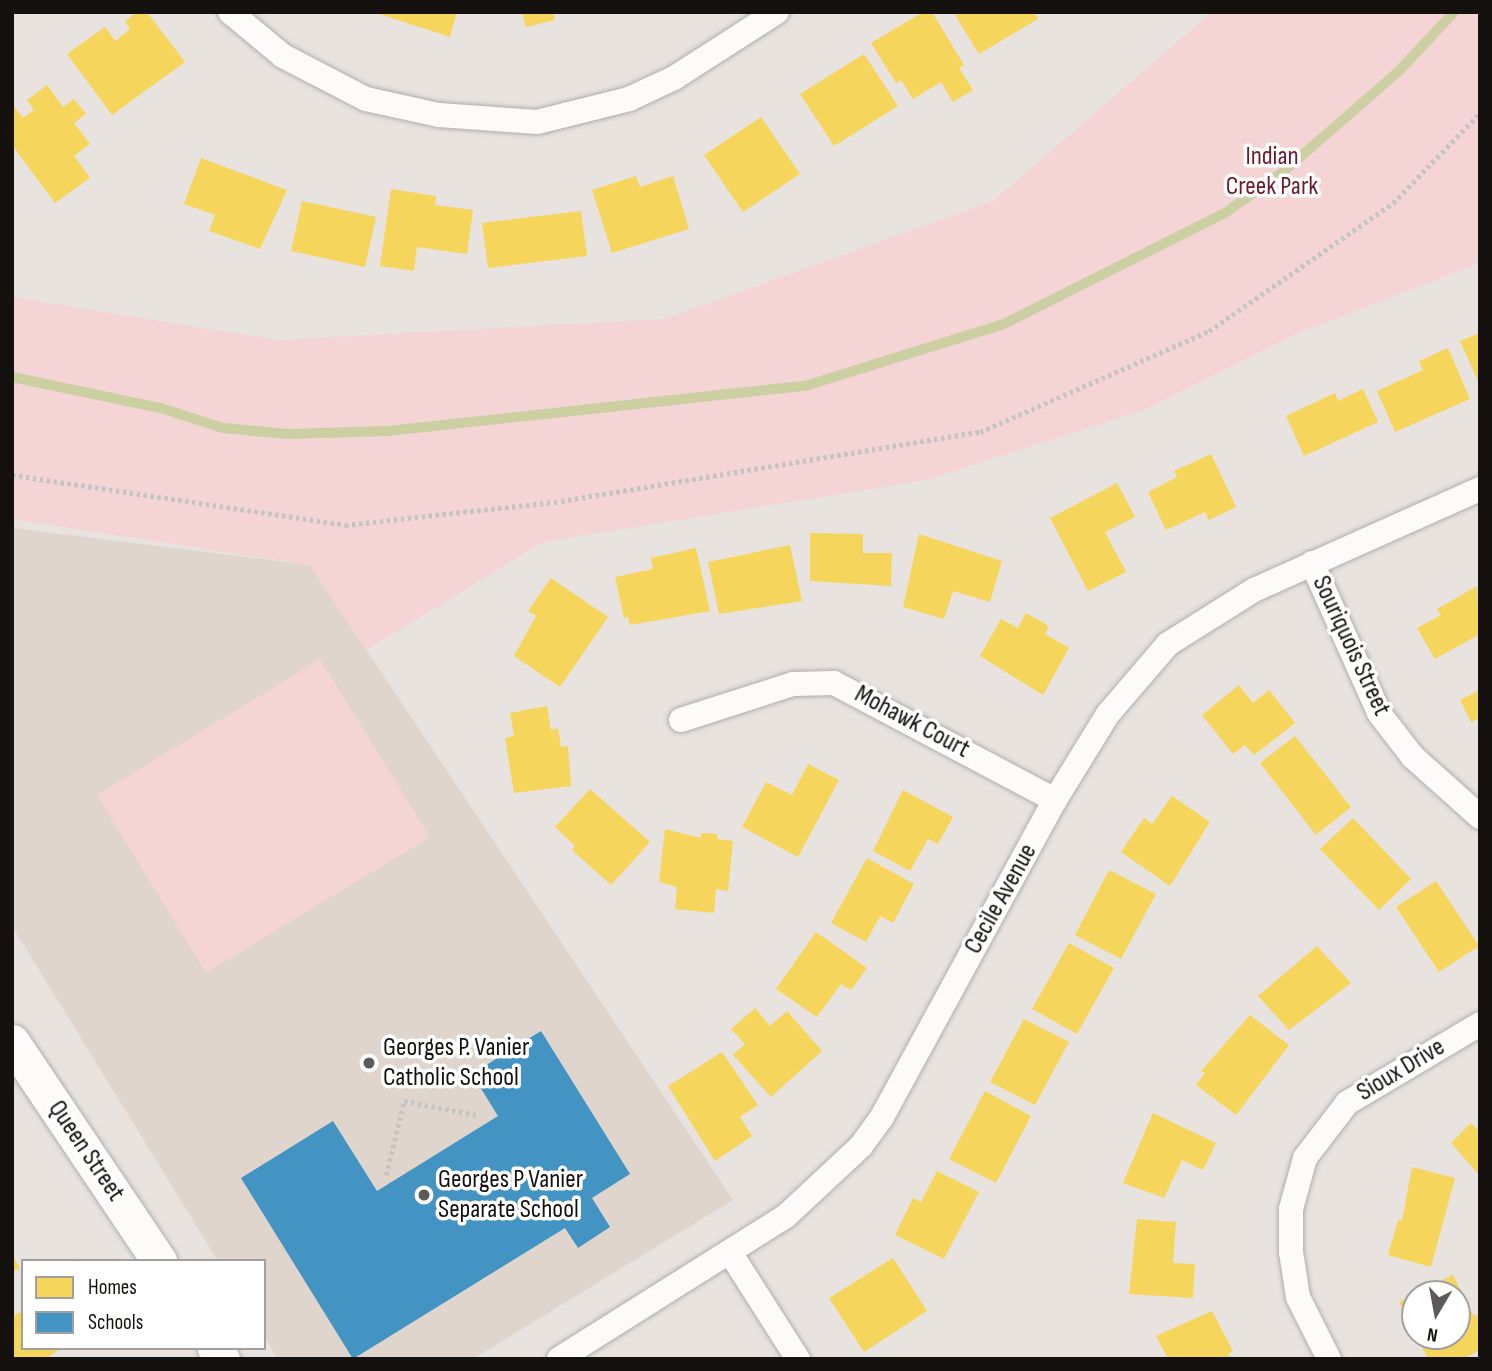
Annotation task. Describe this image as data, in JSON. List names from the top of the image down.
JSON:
{
  "streets": {
    "main road": ["Queen Street"],
    "street": [
      "Souriquois Street",
      "Mohawk Court",
      "Cecile Avenue",
      "Sioux Drive"
    ]
  },
  "crossings": [
    ["Souriquois Street", "Cecile Avenue"],
    ["Mohawk Court", "Cecile Avenue"]
  ],
  "parks": ["Indian Creek Park"],
  "places": ["Georges P. Vanier Catholic School", "Georges P Vanier Separate School"],
  "legend": ["Homes", "Schools"],
  "north": "bottom"
}
